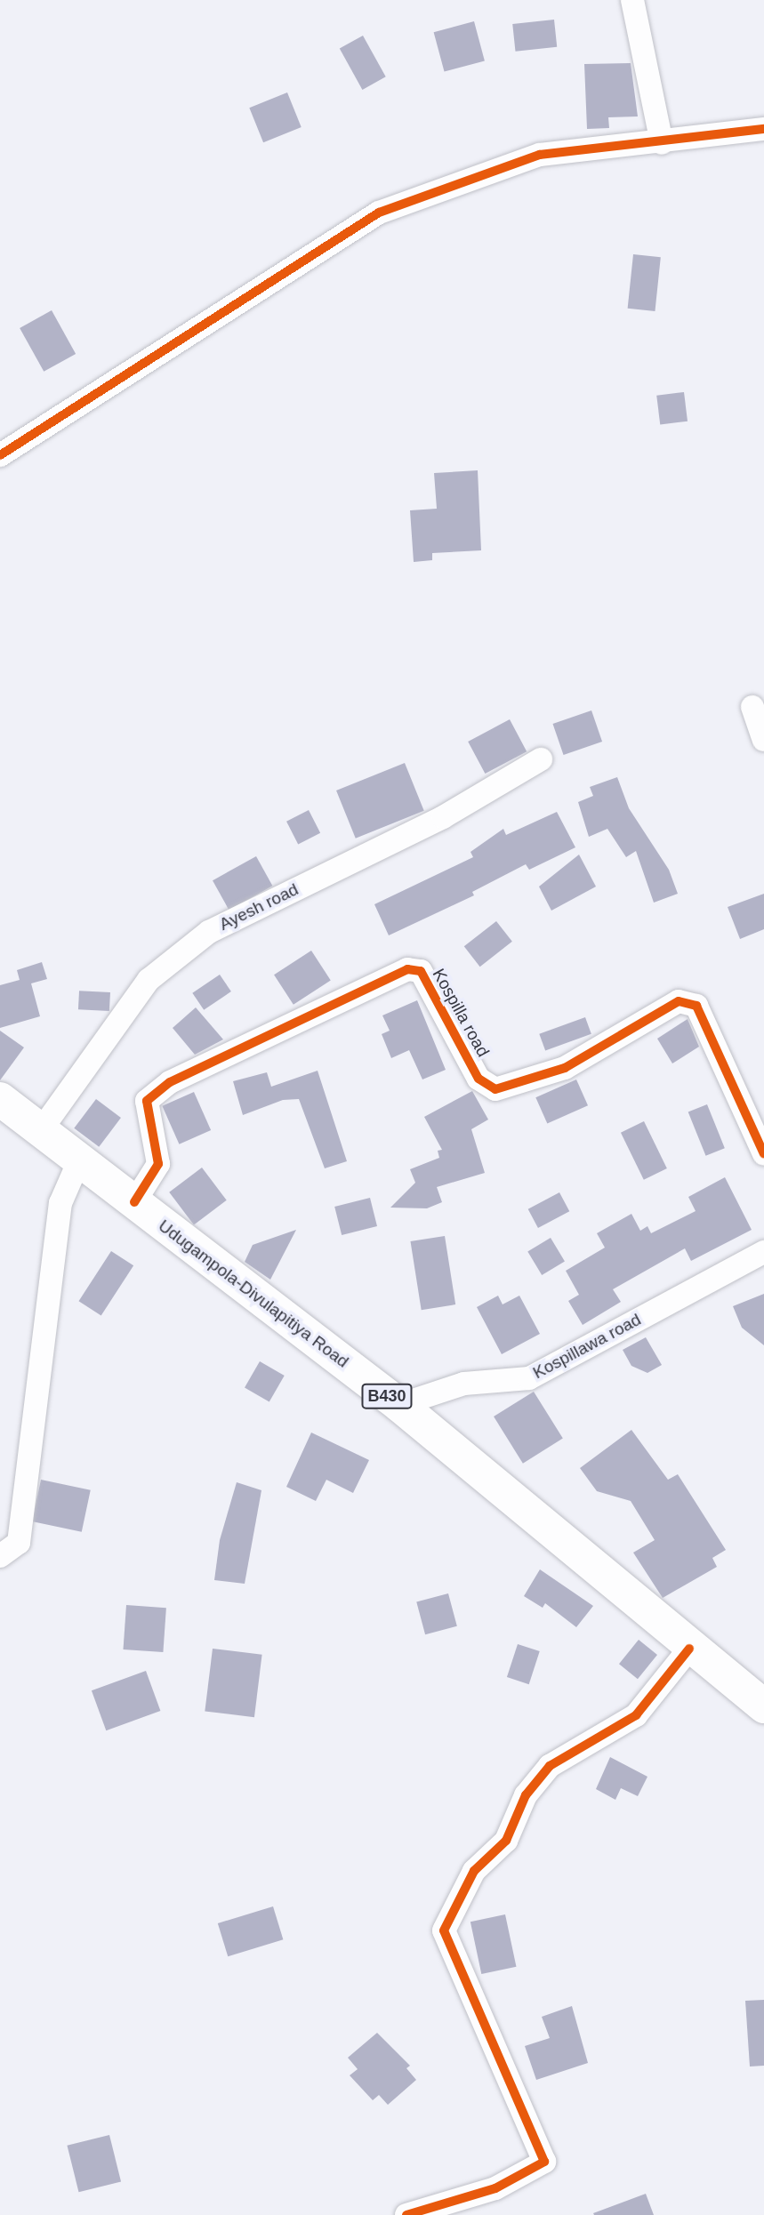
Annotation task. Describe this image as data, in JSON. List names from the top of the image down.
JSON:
{
  "streets": {
    "main road": ["Udugampola-Divulapitiya Road", "B430"],
    "street": ["Ayesh road", "Kospilla road", "Kospillawa road"]
  },
  "crossings": [
    ["Ayesh road", "Udugampola-Divulapitiya Road"],
    ["Kospilla road", "Udugampola-Divulapitiya Road"],
    ["Udugampola-Divulapitiya Road", "Kospillawa road"]
  ]
}
